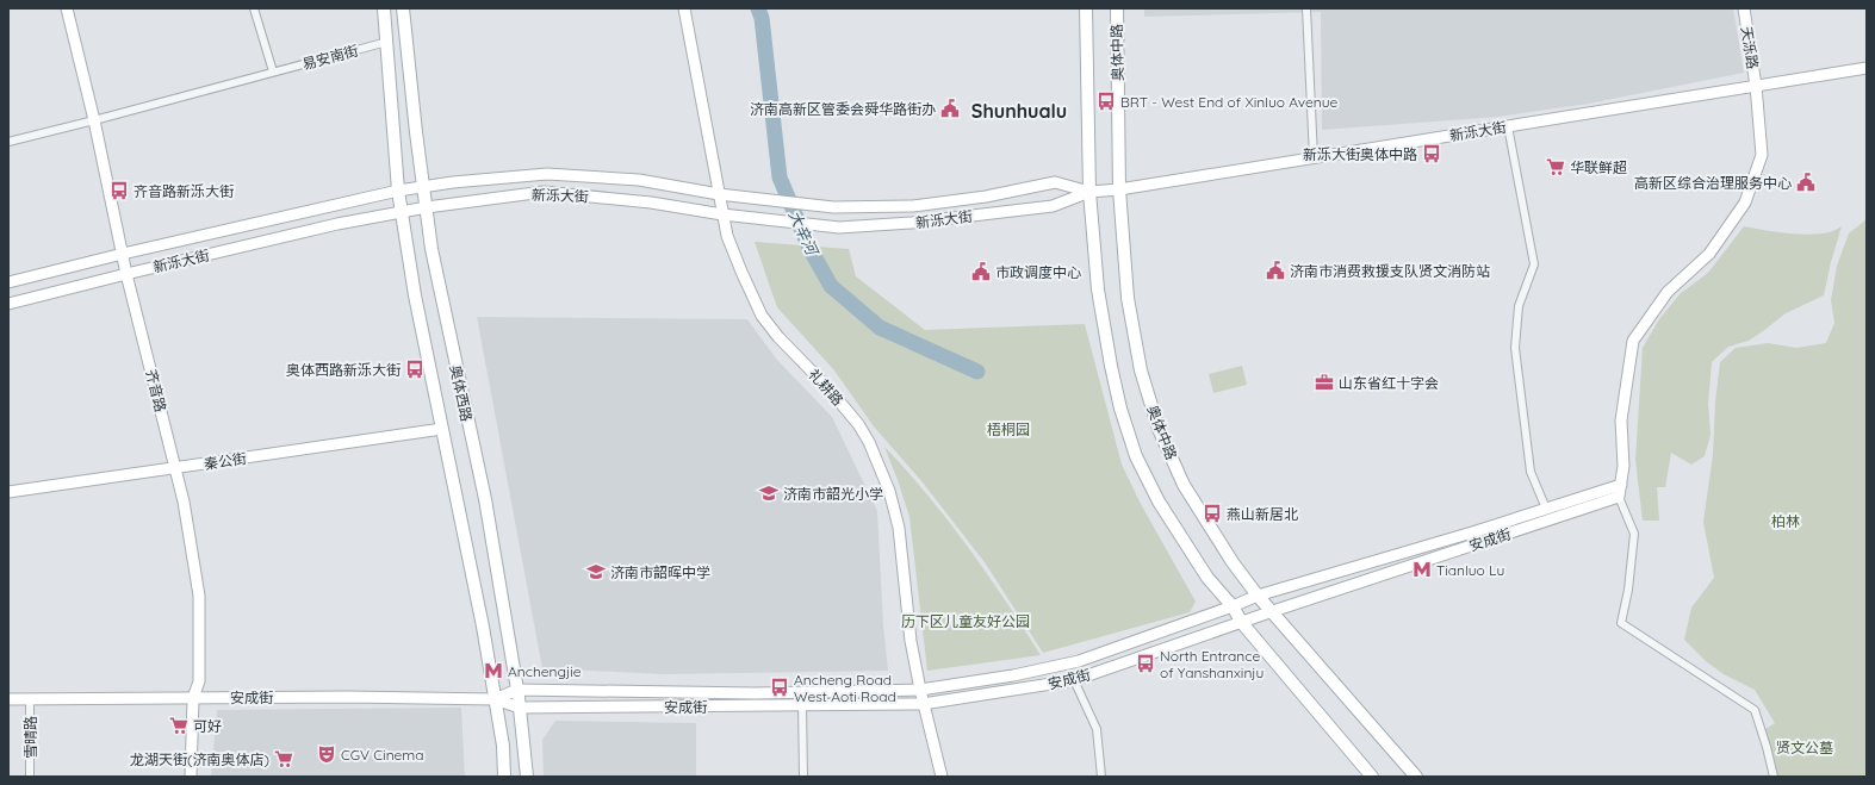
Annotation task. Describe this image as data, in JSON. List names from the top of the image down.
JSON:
{
  "streets": {
    "main road": ["奥体中路", "奥体西路"],
    "street": [
      "天泺路",
      "易安南街",
      "新泺大街",
      "礼耕路",
      "齐音路",
      "秦公街",
      "安成街",
      "雪晴路"
    ]
  },
  "crossings": [
    ["天泺路", "新泺大街"],
    ["天泺路", "安成街"],
    ["奥体中路", "新泺大街"],
    ["奥体中路", "安成街"],
    ["易安南街", "齐音路"],
    ["易安南街", "奥体西路"],
    ["新泺大街", "礼耕路"],
    ["新泺大街", "齐音路"],
    ["新泺大街", "奥体西路"],
    ["礼耕路", "安成街"],
    ["齐音路", "秦公街"],
    ["齐音路", "安成街"],
    ["奥体西路", "秦公街"],
    ["奥体西路", "安成街"],
    ["安成街", "雪晴路"]
  ],
  "districts": ["Shunhualu"],
  "water": ["大辛河"],
  "parks": [
    "梧桐园",
    "柏林",
    "历下区儿童友好公园",
    "贤文公墓"
  ],
  "places": {
    "bus stop": [
      "BRT - West End of Xinluo Avenue",
      "新泺大街奥体中路",
      "齐音路新泺大街",
      "奥体西路新泺大街",
      "燕山新居北",
      "North Entrance of Yanshanxinju",
      "Ancheng Road West Aoti Road"
    ],
    "public building": [
      "济南高新区管委会舜华路街办",
      "高新区综合治理服务中心",
      "济南市消费救援支队贤文消防站",
      "市政调度中心"
    ],
    "supermarket": ["华联鲜超", "可好", "龙湖天街(济南奥体店)"],
    "office": ["山东省红十字会"],
    "school or university": ["济南市韶光小学", "济南市韶晖中学"],
    "metro station": ["Tianluo Lu", "Anchengjie"],
    "theatre": ["CGV Cinema"]
  }
}
